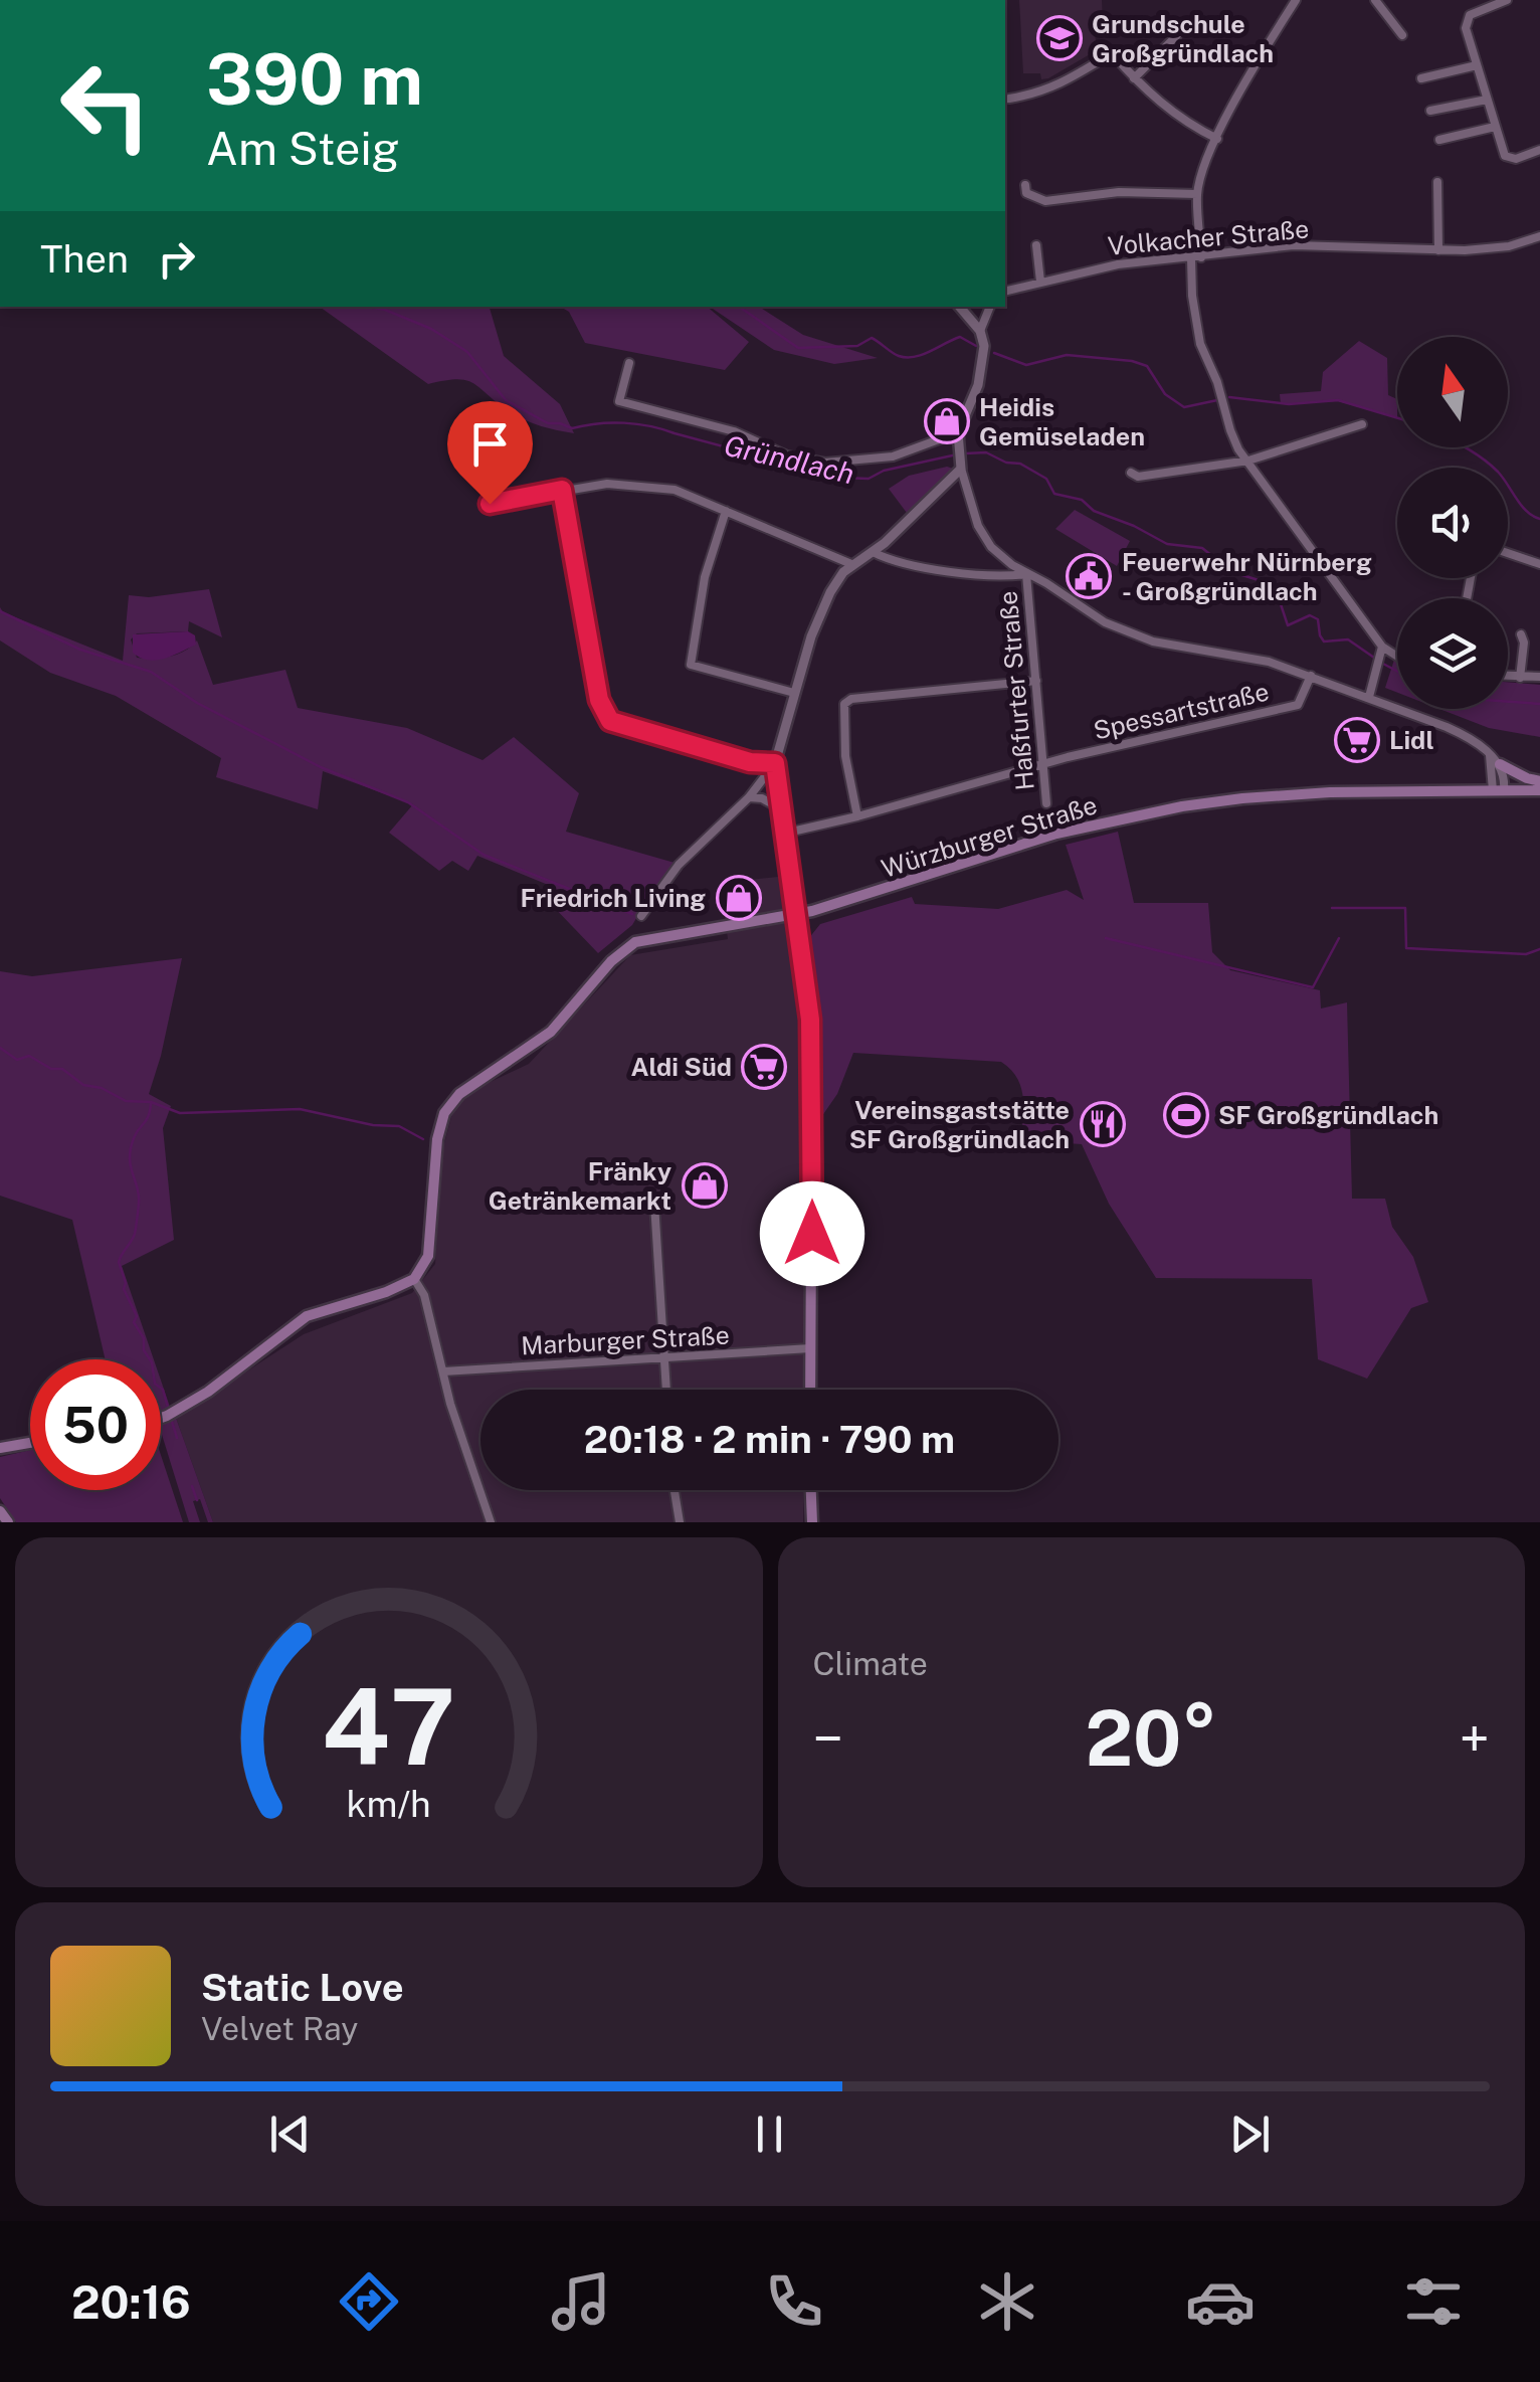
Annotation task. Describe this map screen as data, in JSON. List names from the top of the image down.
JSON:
{
  "streets": {
    "main road": ["Würzburger Straße"],
    "street": [
      "Volkacher Straße",
      "Haßfurter Straße",
      "Spessartstraße",
      "Marburger Straße"
    ]
  },
  "crossings": [
    ["Haßfurter Straße", "Spessartstraße"]
  ],
  "water": ["Gründlach"],
  "places": {
    "school or university": ["Grundschule Großgründlach"],
    "shop": ["Heidis Gemüseladen", "Friedrich Living", "Fränky Getränkemarkt"],
    "public building": ["Feuerwehr Nürnberg - Großgründlach"],
    "supermarket": ["Lidl", "Aldi Süd"],
    "sports": ["SF Großgründlach"],
    "restaurant": ["Vereinsgaststätte SF Großgründlach"]
  },
  "north": "top",
  "page": {
    "turn": ["390 m", "Am Steig"],
    "then": "Then",
    "limit": "50",
    "trip": "20:18 · 2 min · 790 m",
    "tile": "Climate",
    "heat": ["−", "20°", "+"],
    "song": ["Static Love", "Velvet Ray"],
    "tabs": "20:16",
    "gauge": ["47", "km/h"]
  }
}
